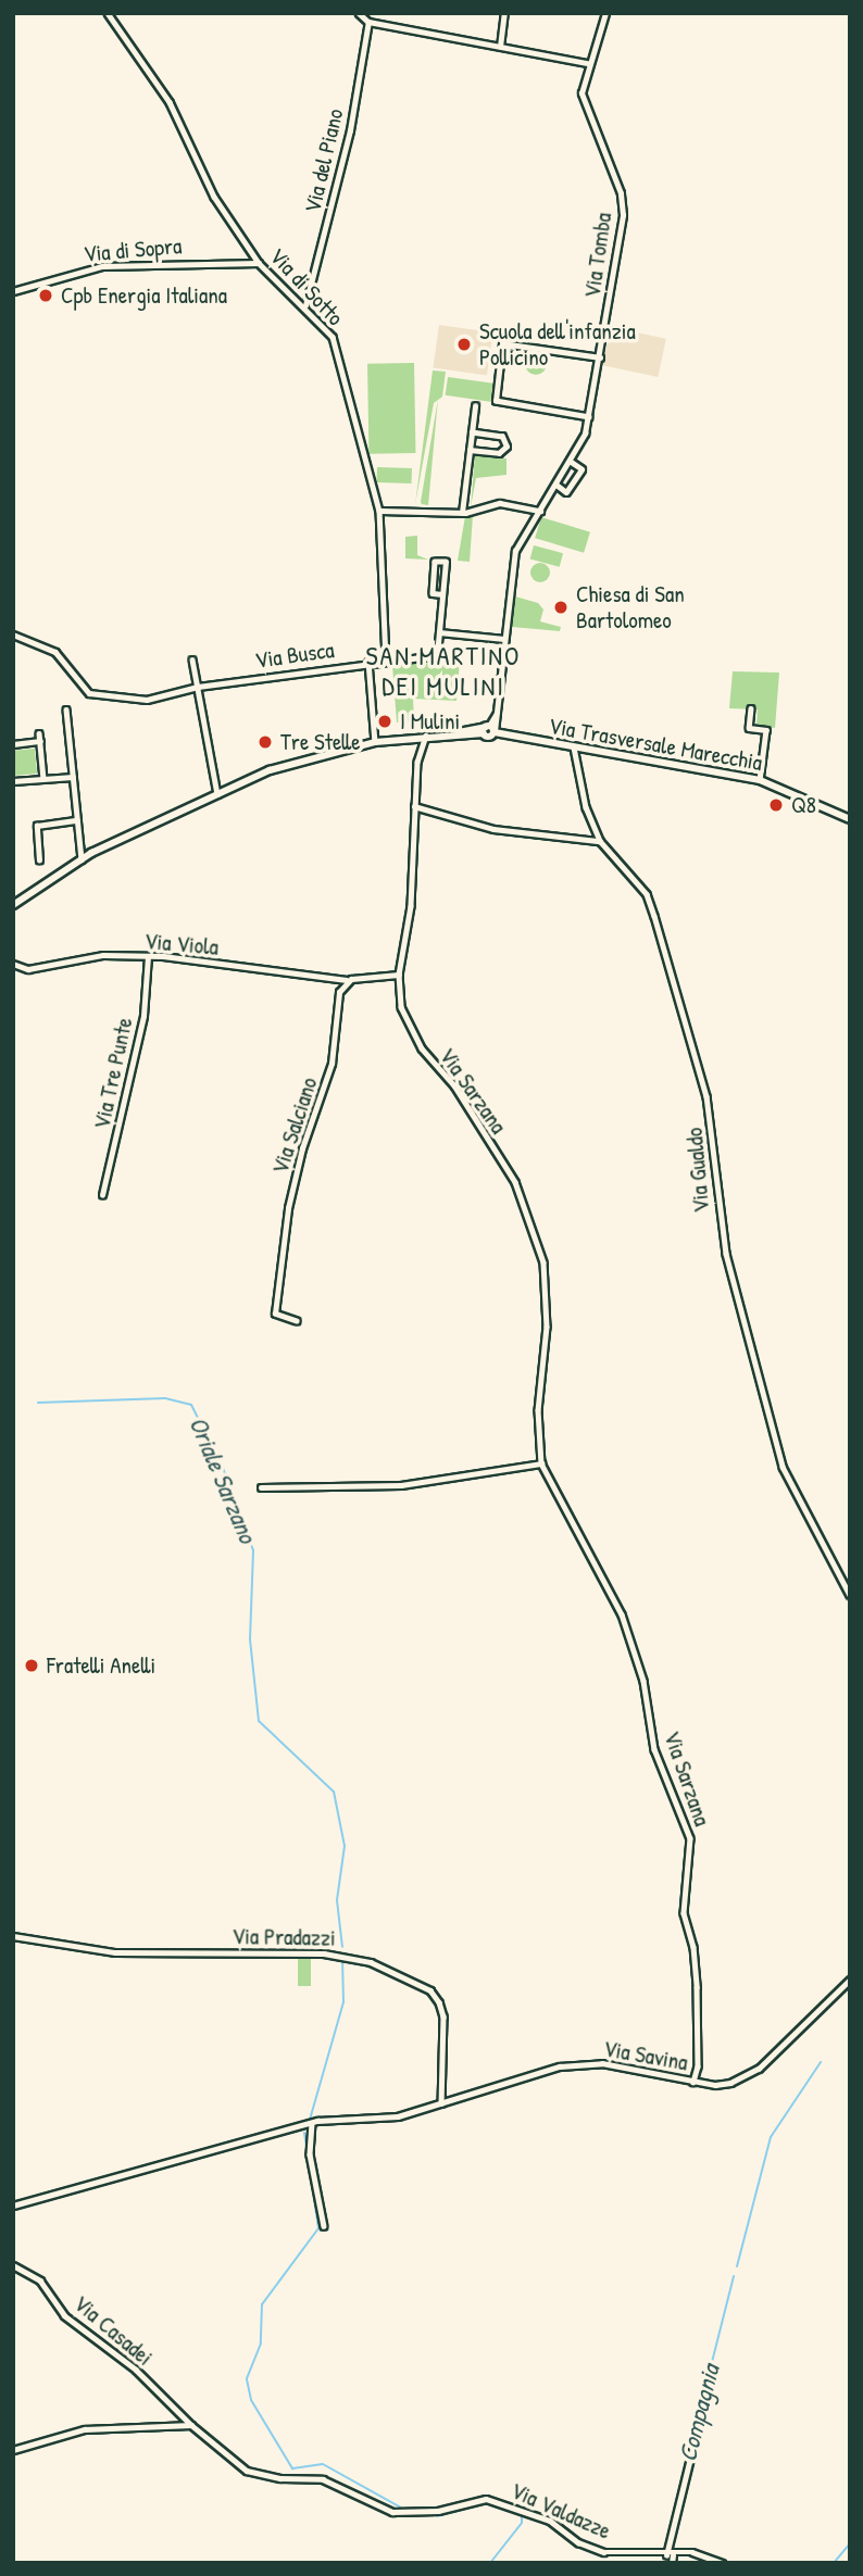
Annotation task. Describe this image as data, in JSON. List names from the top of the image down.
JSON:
{
  "streets": {
    "main road": ["Via Trasversale Marecchia"],
    "street": [
      "Via del Piano",
      "Via di Sopra",
      "Via Tomba",
      "Via di Sotto",
      "Via Busca",
      "Via Viola",
      "Via Tre Punte",
      "Via Sarzana",
      "Via Salciano",
      "Via Gualdo",
      "Via Pradazzi",
      "Via Savina",
      "Via Casadei",
      "Via Valdazze"
    ]
  },
  "crossings": [
    ["Via del Piano", "Via di Sotto"],
    ["Via di Sopra", "Via di Sotto"],
    ["Via Tomba", "Via Trasversale Marecchia"],
    ["Via Trasversale Marecchia", "Via Sarzana"],
    ["Via Trasversale Marecchia", "Via Gualdo"],
    ["Via Viola", "Via Tre Punte"],
    ["Via Viola", "Via Salciano"],
    ["Via Sarzana", "Via Savina"],
    ["Via Pradazzi", "Via Savina"],
    ["Via Casadei", "Via Valdazze"]
  ],
  "districts": ["SAN MARTINO DEI MULINI"],
  "water": ["Oriale Sarzano", "Compagnia"],
  "places": [
    "Cpb Energia Italiana",
    "Scuola dell'infanzia Pollicino",
    "Chiesa di San Bartolomeo",
    "I Mulini",
    "Tre Stelle",
    "Q8",
    "Fratelli Anelli"
  ]
}
